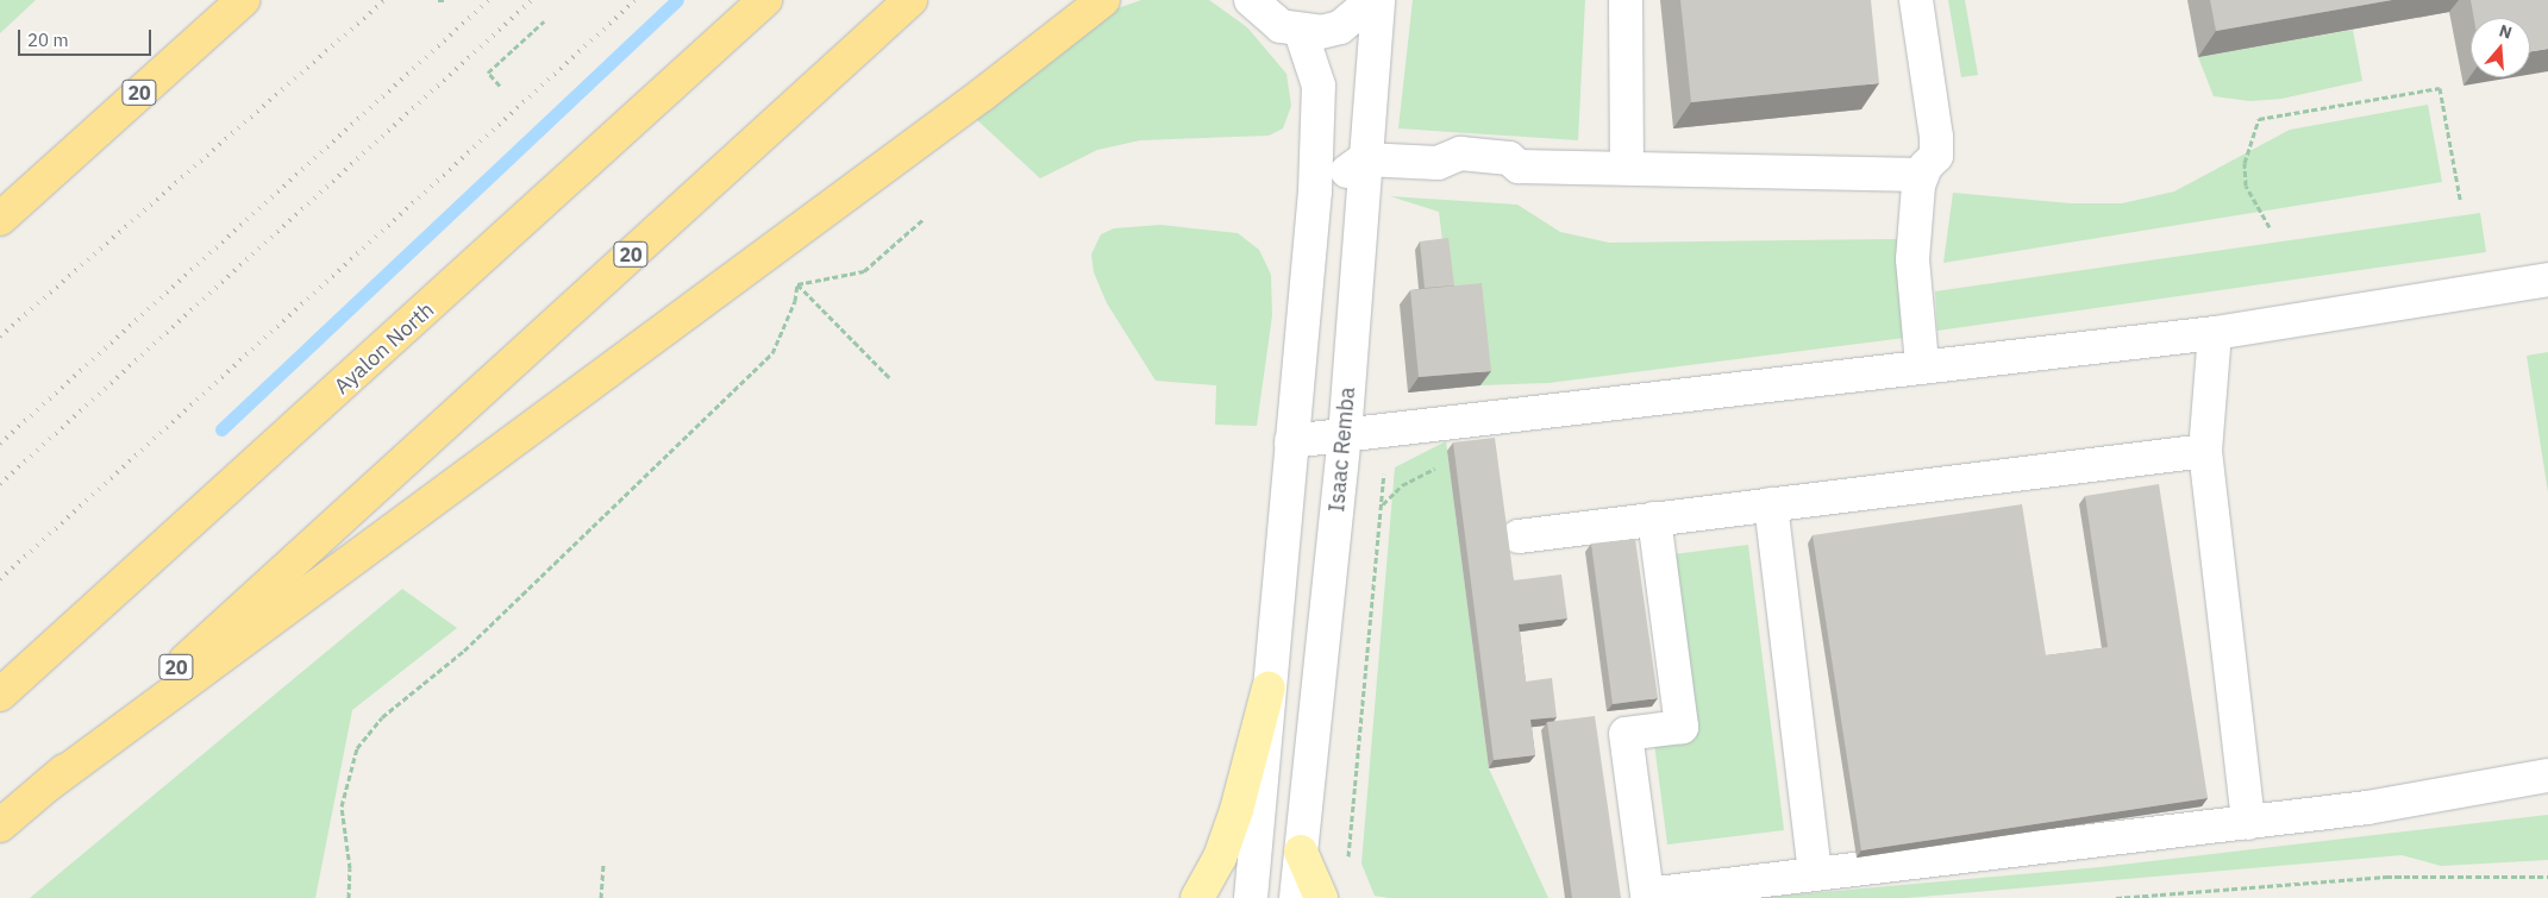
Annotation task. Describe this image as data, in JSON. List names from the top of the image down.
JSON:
{
  "streets": {
    "highway": ["20", "Ayalon North"],
    "street": ["Isaac Remba"]
  },
  "scale_bar": "20 m",
  "north": "top"
}
